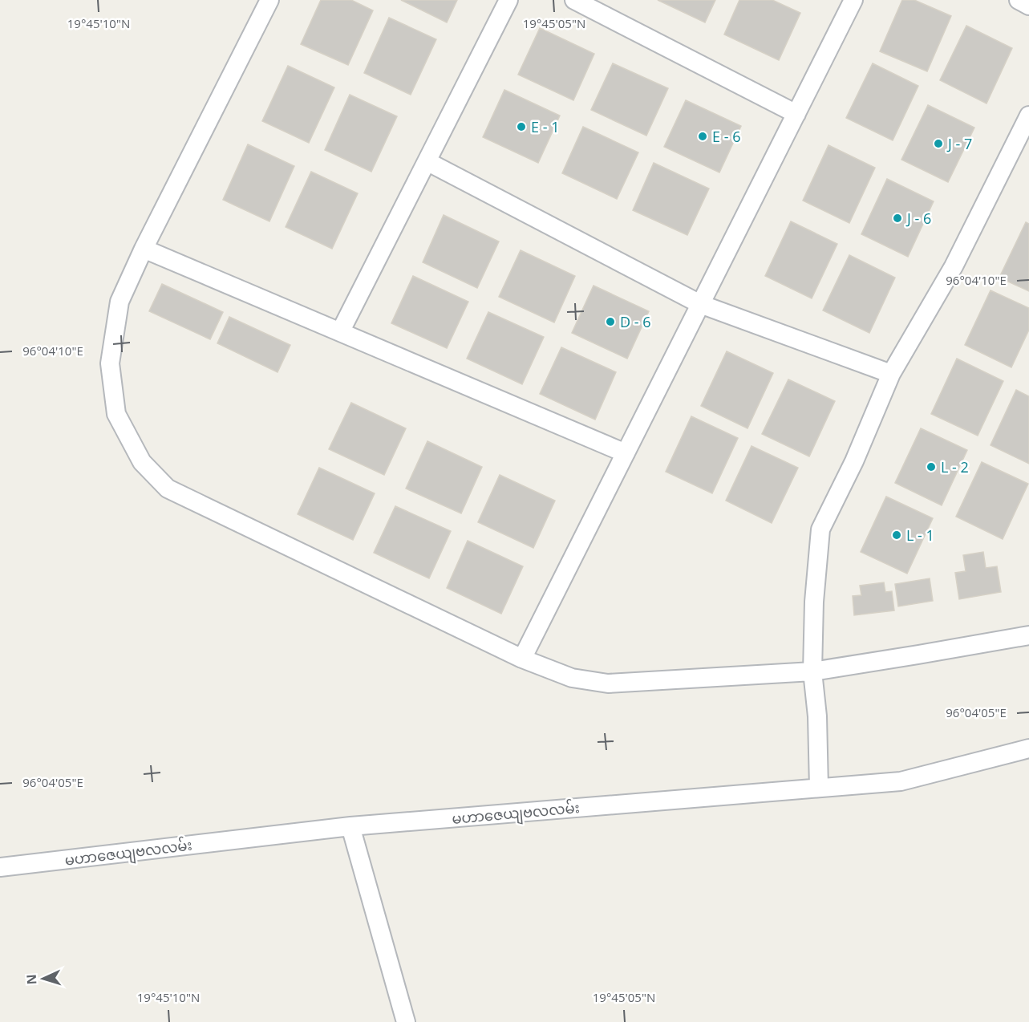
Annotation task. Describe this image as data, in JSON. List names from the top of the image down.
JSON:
{
  "streets": {
    "street": ["မဟာဇေယျဗလလမ်း"]
  },
  "places": [
    "E - 1",
    "E - 6",
    "J - 7",
    "J - 6",
    "D - 6",
    "L - 2",
    "L - 1"
  ],
  "north": "left",
  "coordinates": [
    "19°45'10\"N",
    "19°45'05\"N",
    "96°04'10\"E",
    "96°04'05\"E"
  ]
}
